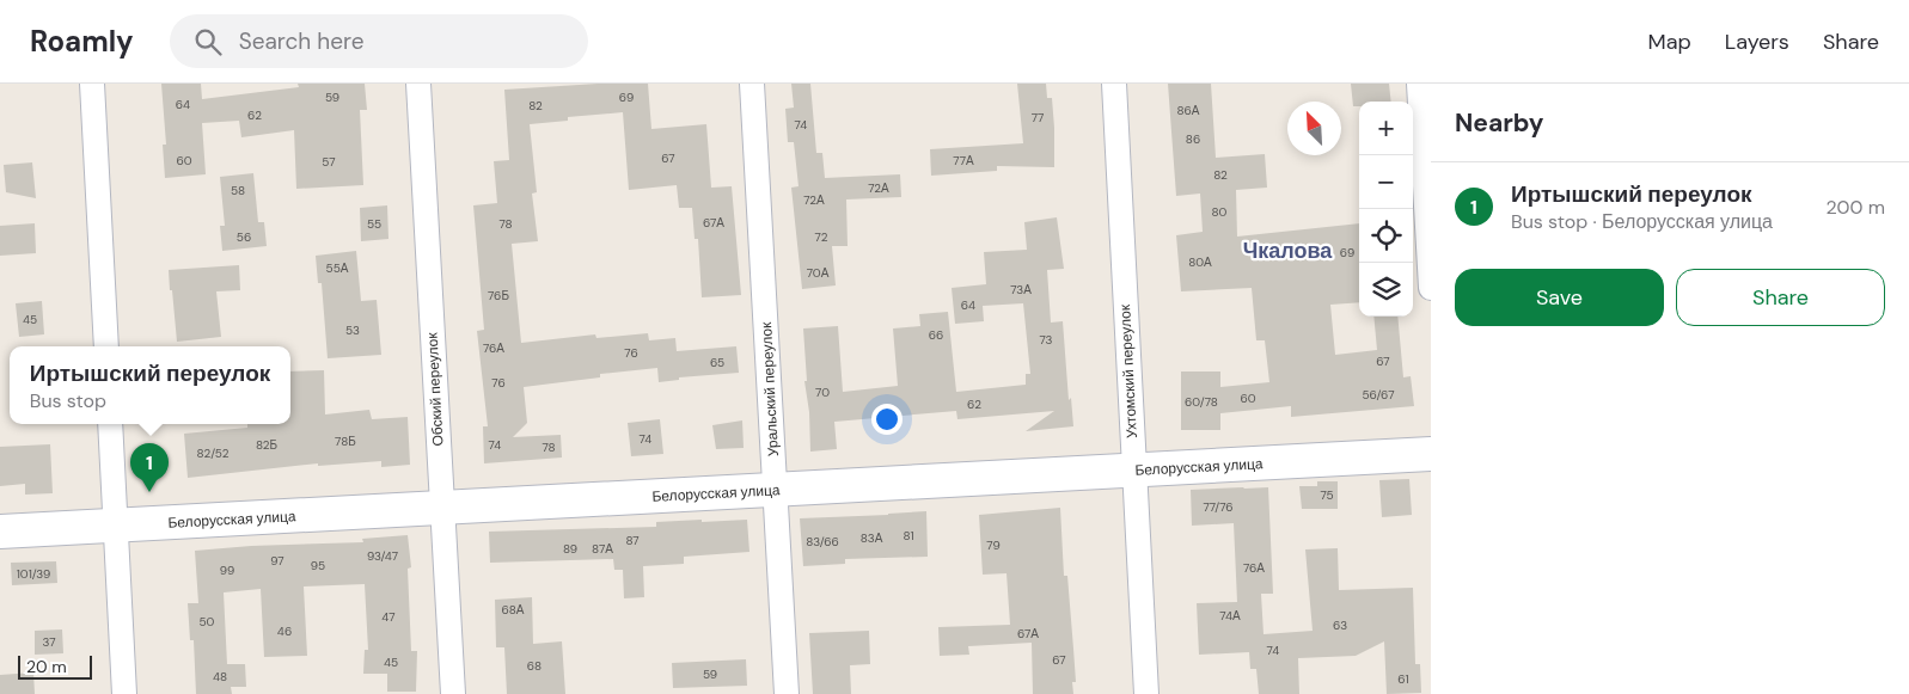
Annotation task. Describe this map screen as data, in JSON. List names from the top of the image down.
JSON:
{
  "streets": {
    "main road": ["Белорусская улица"],
    "street": ["Ухтомский переулок", "Обский переулок", "Уральский переулок"]
  },
  "crossings": [
    ["Ухтомский переулок", "Белорусская улица"],
    ["Обский переулок", "Белорусская улица"],
    ["Уральский переулок", "Белорусская улица"]
  ],
  "districts": ["Чкалова"],
  "house_numbers": [
    "59",
    "69",
    "64",
    "82",
    "86А",
    "62",
    "77",
    "74",
    "86",
    "67",
    "60",
    "77А",
    "57",
    "82",
    "72А",
    "58",
    "72А",
    "80",
    "67А",
    "55",
    "78",
    "56",
    "72",
    "69",
    "80А",
    "55А",
    "70А",
    "73А",
    "76Б",
    "64",
    "45",
    "53",
    "66",
    "73",
    "76А",
    "76",
    "67",
    "65",
    "76",
    "70",
    "56/67",
    "60",
    "60/78",
    "62",
    "74",
    "78Б",
    "82Б",
    "74",
    "78",
    "82/52",
    "75",
    "77/76",
    "81",
    "83А",
    "87",
    "83/66",
    "79",
    "89",
    "87А",
    "93/47",
    "97",
    "95",
    "76А",
    "99",
    "101/39",
    "68А",
    "74А",
    "47",
    "50",
    "63",
    "46",
    "67А",
    "37",
    "74",
    "67",
    "45",
    "68",
    "59",
    "48",
    "61"
  ],
  "scale_bar": "20 m",
  "north": "top left",
  "page": {
    "header": "Roamly",
    "search": "Search here",
    "nav": ["Map", "Layers", "Share"],
    "heading": "Nearby",
    "map_buttons": ["+", "−"],
    "list": [
      {
        "mark": "1",
        "name": "Иртышский переулок",
        "note": "Bus stop · Белорусская улица",
        "value": "200 m"
      }
    ],
    "buttons": ["Save", "Share"],
    "popup": ["Иртышский переулок", "Bus stop"],
    "pins": "1",
    "scale": "20 m"
  }
}
